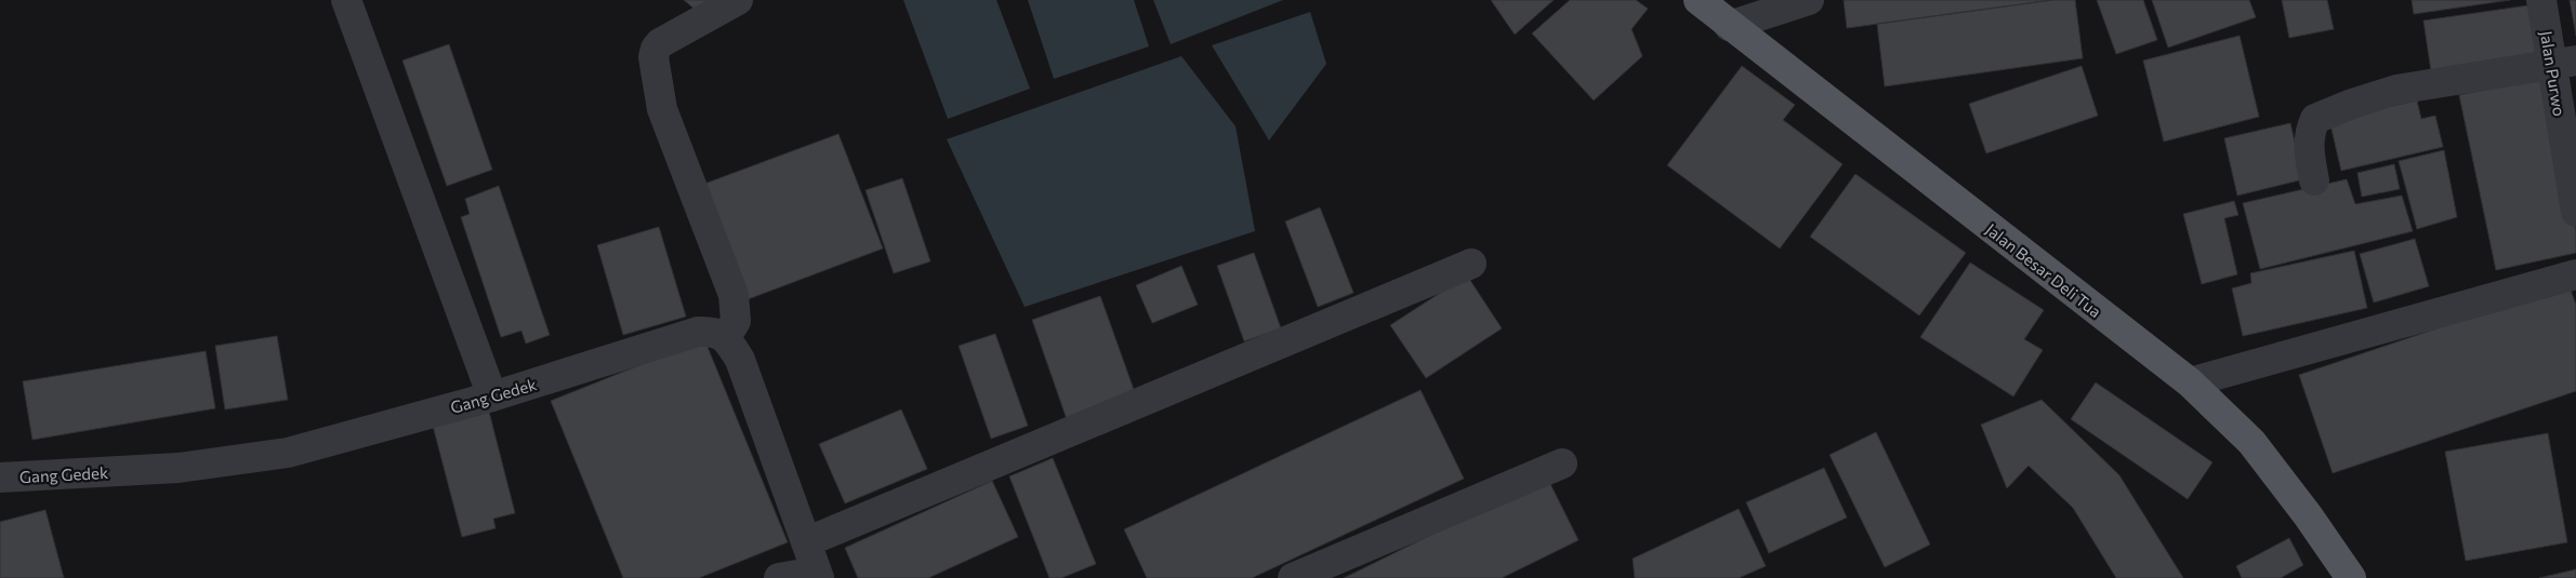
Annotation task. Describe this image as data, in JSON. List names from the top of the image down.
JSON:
{
  "streets": {
    "main road": ["Jalan Besar Deli Tua"],
    "street": ["Jalan Purwo", "Gang Gedek"]
  }
}
